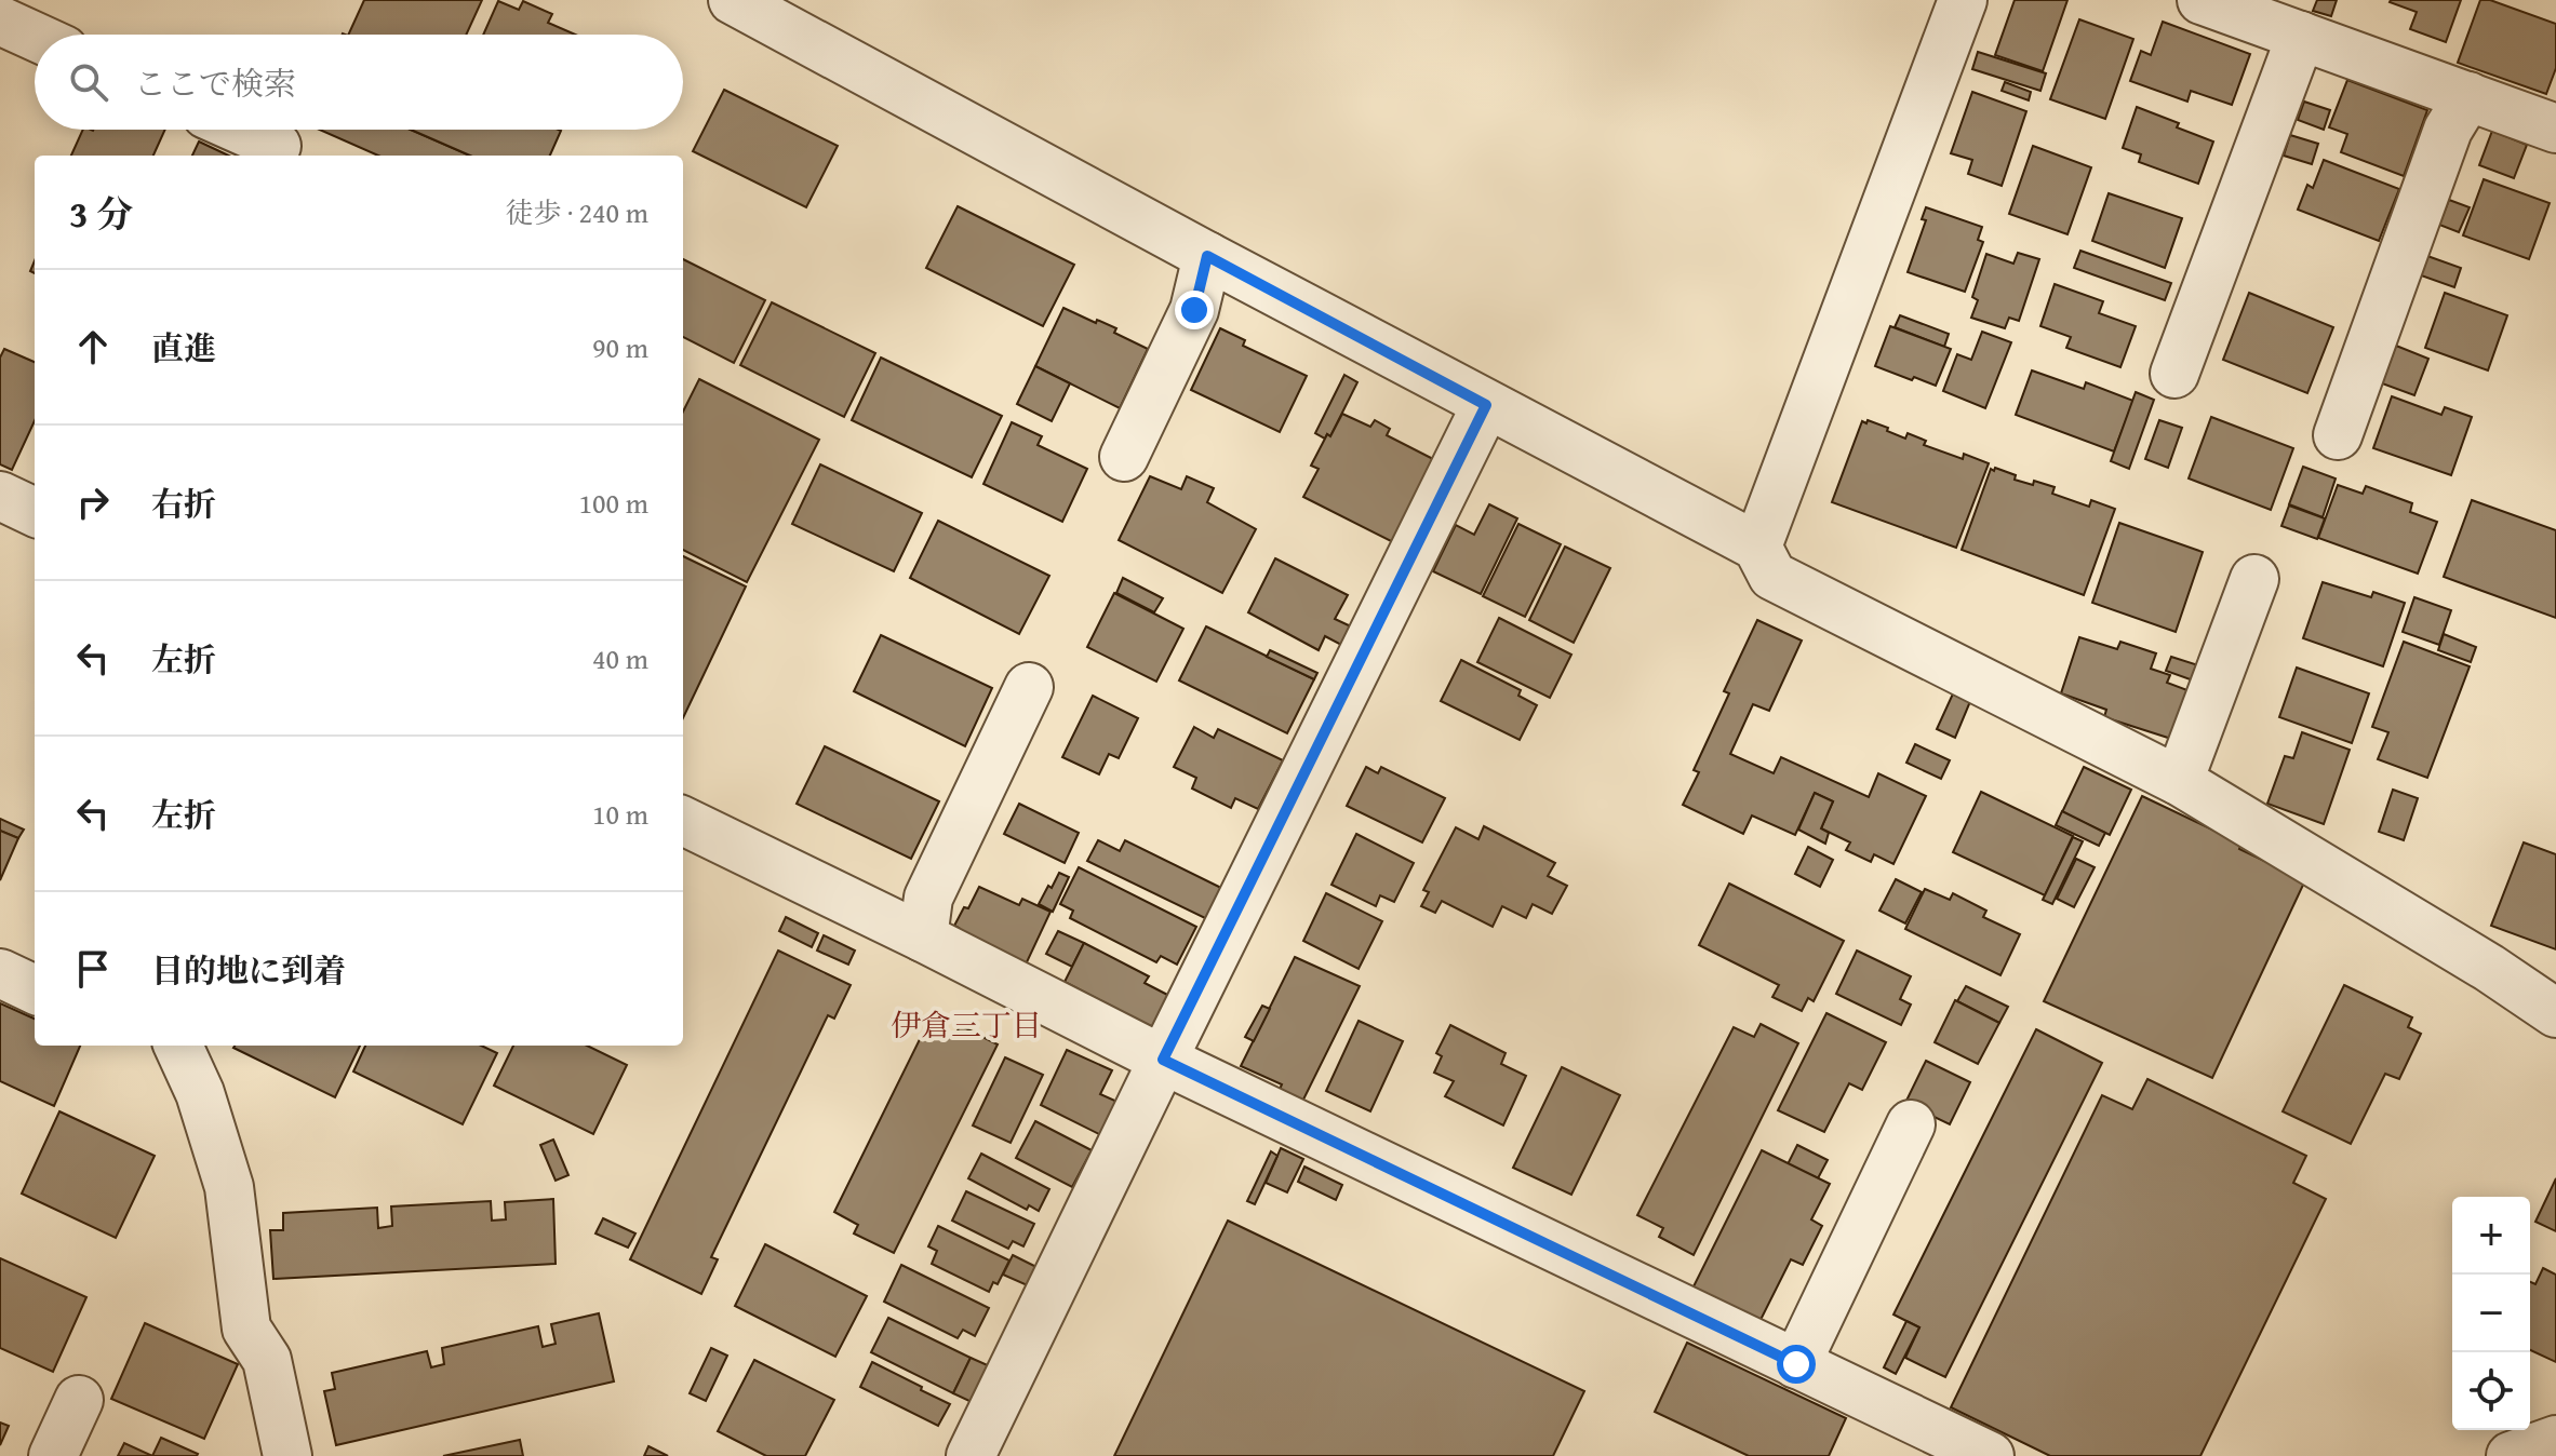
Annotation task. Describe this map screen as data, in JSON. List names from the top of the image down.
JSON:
{
  "districts": ["伊倉三丁目"],
  "page": {
    "search": "ここで検索",
    "heading": ["3 分", "徒歩 · 240 m"],
    "list": [
      ["直進", "90 m"],
      ["右折", "100 m"],
      ["左折", "40 m"],
      ["左折", "10 m"],
      "目的地に到着"
    ],
    "map_buttons": ["+", "−"]
  }
}
